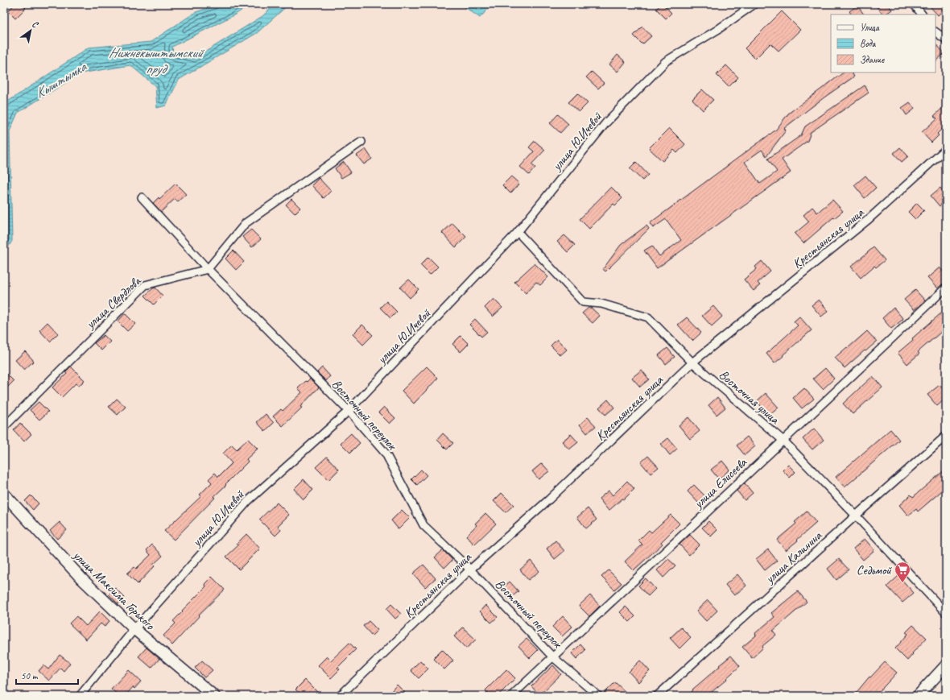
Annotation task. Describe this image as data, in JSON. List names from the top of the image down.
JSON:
{
  "streets": {
    "street": [
      "улица Ю.Ичевой",
      "Крестьянская улица",
      "улица Свердлова",
      "Восточная улица",
      "Восточный переулок",
      "улица Елисеева",
      "улица Калинина",
      "улица Максима Горького"
    ]
  },
  "crossings": [
    ["улица Ю.Ичевой", "Восточная улица"],
    ["улица Ю.Ичевой", "Восточный переулок"],
    ["улица Ю.Ичевой", "улица Максима Горького"],
    ["Крестьянская улица", "Восточная улица"],
    ["Крестьянская улица", "Восточный переулок"],
    ["улица Свердлова", "Восточный переулок"],
    ["Восточная улица", "улица Елисеева"],
    ["Восточная улица", "улица Калинина"],
    ["Восточный переулок", "улица Елисеева"]
  ],
  "water": ["Нижнекыштымский пруд", "Кыштымка"],
  "places": {
    "supermarket": ["Седьмой"]
  },
  "legend": ["Улица", "Вода", "Здание"],
  "scale_bar": "50 m",
  "north": "top right"
}
